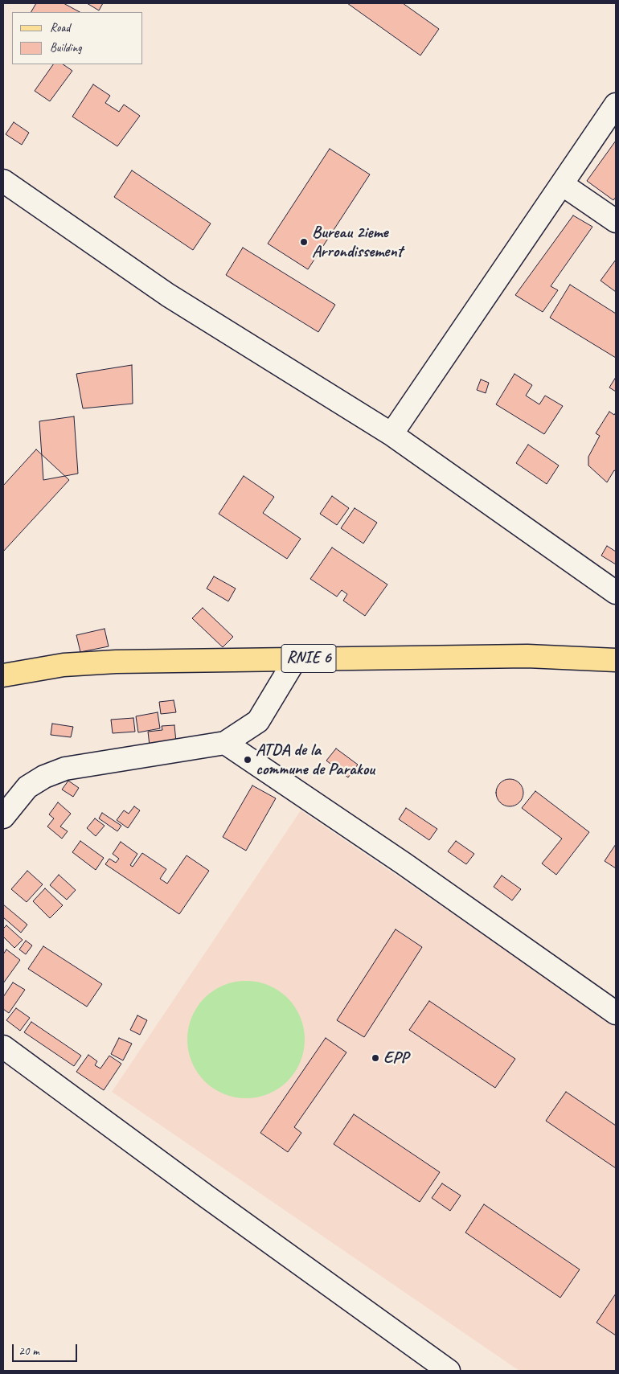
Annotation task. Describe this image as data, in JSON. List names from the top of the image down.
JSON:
{
  "streets": {
    "main road": ["RNIE 6"]
  },
  "places": ["Bureau 2ieme Arrondissement", "ATDA de la commune de Parakou", "EPP"],
  "legend": ["Road", "Building"],
  "scale_bar": "20 m"
}
